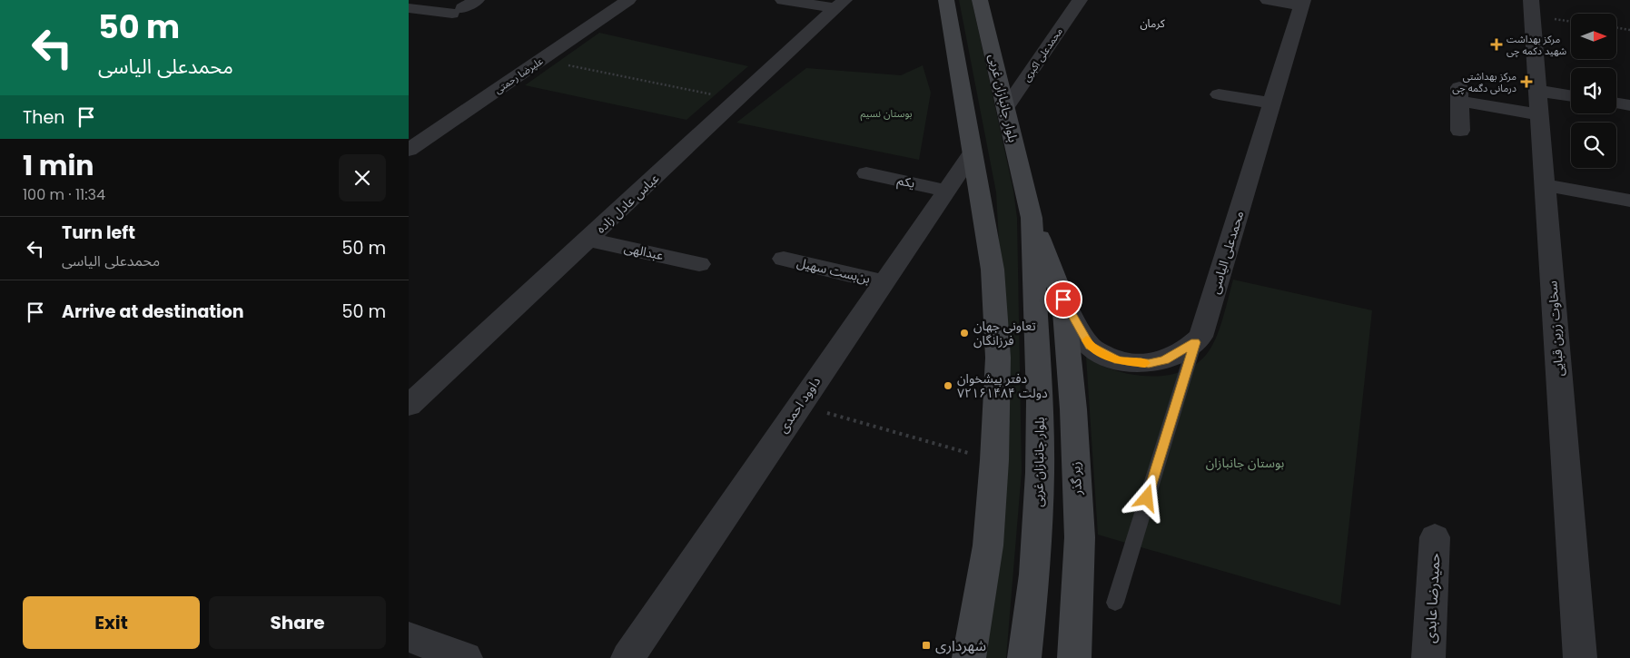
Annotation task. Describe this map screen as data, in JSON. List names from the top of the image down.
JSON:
{
  "streets": {
    "main road": ["بلوار جانبازان غربی", "زیر گذر"],
    "street": [
      "محمدعلی اکبری",
      "علیرضا رحمتی",
      "یکم",
      "عباس عادل زاده",
      "عبدالهی",
      "محمدعلی الیاسی",
      "بن‌بست سهیل",
      "سخاوت زرین قبایی",
      "داوود احمدی",
      "حمیدرضا عابدی"
    ]
  },
  "crossings": [
    ["محمدعلی اکبری", "بلوار جانبازان غربی"],
    ["بلوار جانبازان غربی", "زیر گذر"],
    ["یکم", "داوود احمدی"],
    ["عباس عادل زاده", "عبدالهی"],
    ["بن‌بست سهیل", "داوود احمدی"]
  ],
  "districts": ["کرمان"],
  "parks": ["بوستان نسیم", "بوستان جانبازان"],
  "places": {
    "health": ["مرکز بهداشت شهید دکمه چی", "مرکز بهداشتی درمانی دگمه چی"],
    "other": ["تعاونی جهان فرزانگان", "دفتر پیشخوان دولت ۷۲۱۶۱۴۸۴"],
    "transit": ["شهرداری"]
  },
  "north": "right",
  "page": {
    "turn": ["50 m", "محمدعلی الیاسی"],
    "then": "Then",
    "heading": ["1 min", "100 m · 11:34"],
    "list": [
      {
        "name": "Turn left",
        "note": "محمدعلی الیاسی",
        "value": "50 m"
      },
      {
        "name": "Arrive at destination",
        "value": "50 m"
      }
    ],
    "buttons": ["Exit", "Share"]
  }
}
